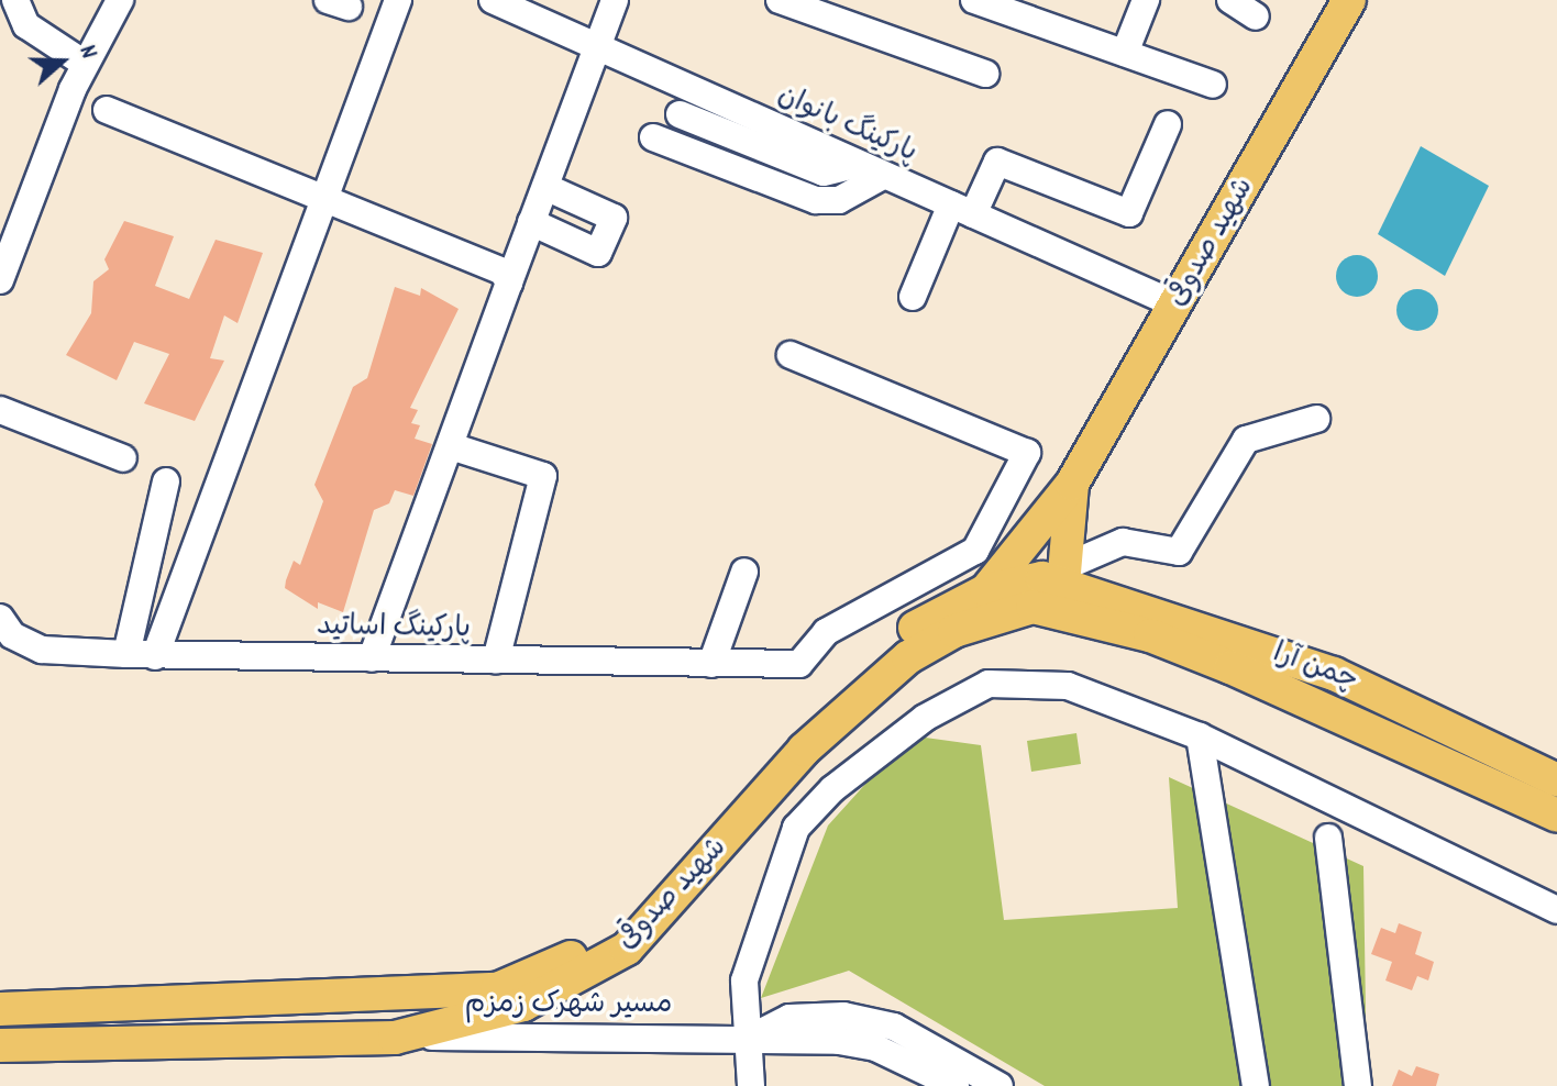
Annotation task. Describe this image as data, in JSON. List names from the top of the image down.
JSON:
{
  "streets": {
    "main road": ["شهید صدوقی", "چمن آرا"],
    "street": ["پارکینگ بانوان", "پارکینگ اساتید", "مسیر شهرک زمزم"]
  },
  "crossings": [
    ["پارکینگ بانوان", "شهید صدوقی"],
    ["شهید صدوقی", "چمن آرا"],
    ["شهید صدوقی", "مسیر شهرک زمزم"]
  ],
  "north": "right"
}
